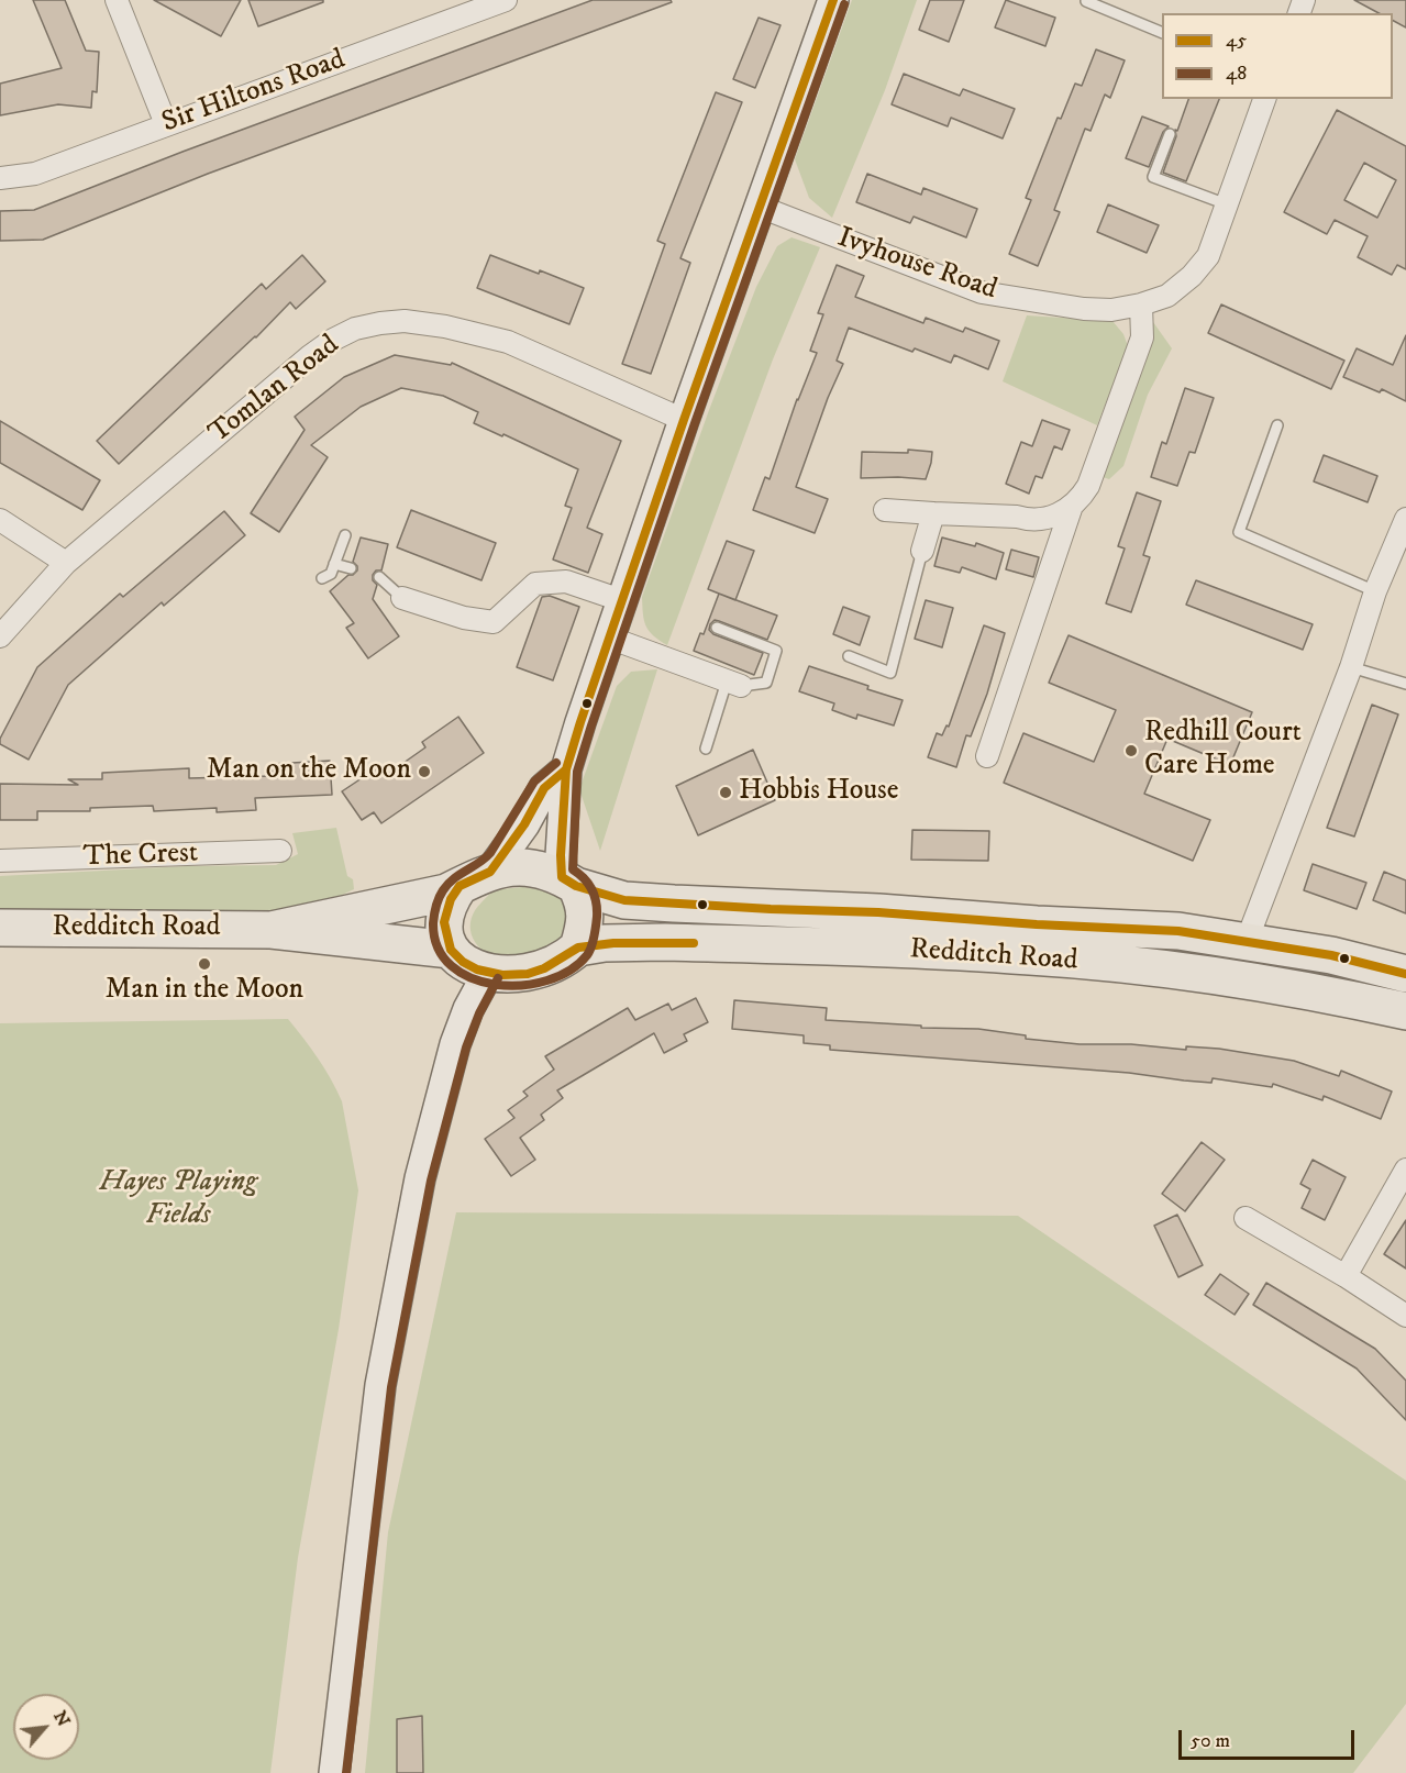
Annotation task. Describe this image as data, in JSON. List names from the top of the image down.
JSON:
{
  "streets": {
    "highway": ["Redditch Road"],
    "street": [
      "Sir Hiltons Road",
      "Ivyhouse Road",
      "Tomlan Road",
      "The Crest"
    ]
  },
  "parks": ["Hayes Playing Fields"],
  "places": [
    "Redhill Court Care Home",
    "Man on the Moon",
    "Hobbis House",
    "Man in the Moon"
  ],
  "lines": ["transit line 45", "transit line 48"],
  "legend": ["45", "48"],
  "scale_bar": "50 m",
  "north": "top right"
}
